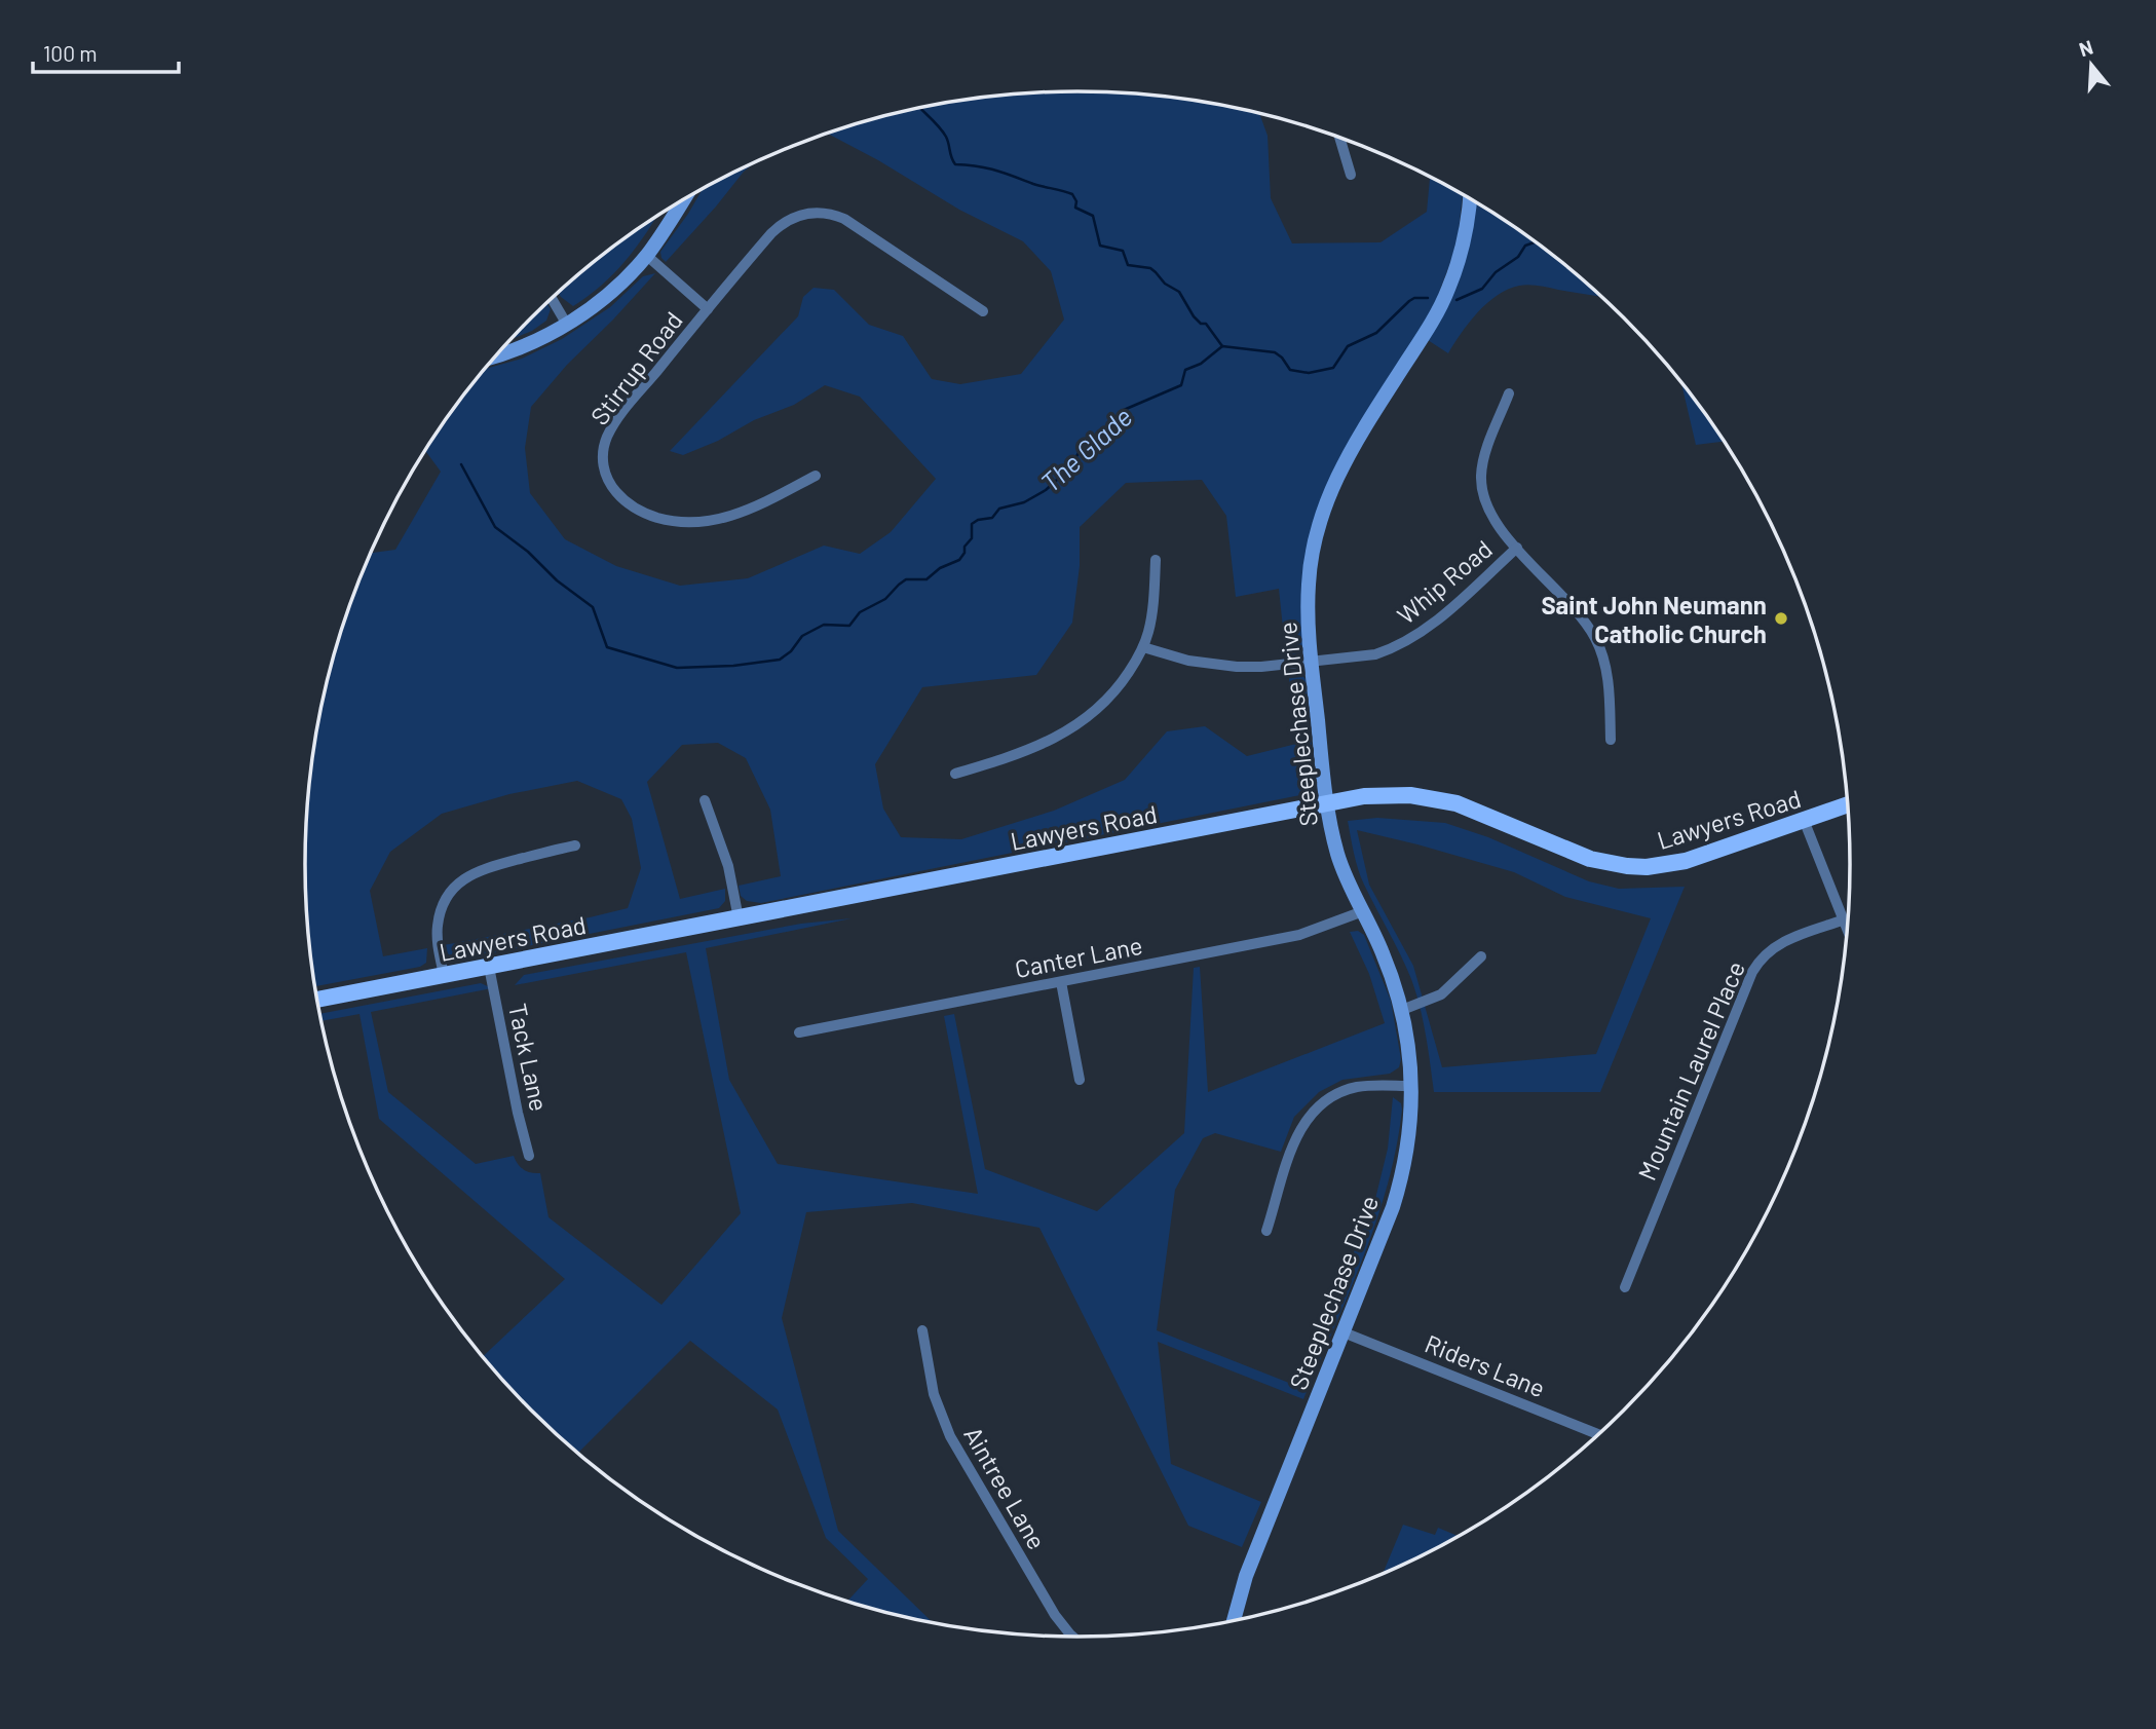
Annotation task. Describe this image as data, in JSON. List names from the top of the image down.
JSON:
{
  "streets": {
    "main road": ["Lawyers Road"],
    "street": [
      "Stirrup Road",
      "Whip Road",
      "Steeplechase Drive",
      "Canter Lane",
      "Tack Lane",
      "Mountain Laurel Place",
      "Riders Lane",
      "Aintree Lane"
    ]
  },
  "crossings": [
    ["Whip Road", "Steeplechase Drive"],
    ["Steeplechase Drive", "Lawyers Road"],
    ["Steeplechase Drive", "Canter Lane"],
    ["Steeplechase Drive", "Riders Lane"],
    ["Lawyers Road", "Tack Lane"]
  ],
  "water": ["The Glade"],
  "places": ["Saint John Neumann Catholic Church"],
  "scale_bar": "100 m",
  "north": "top"
}
